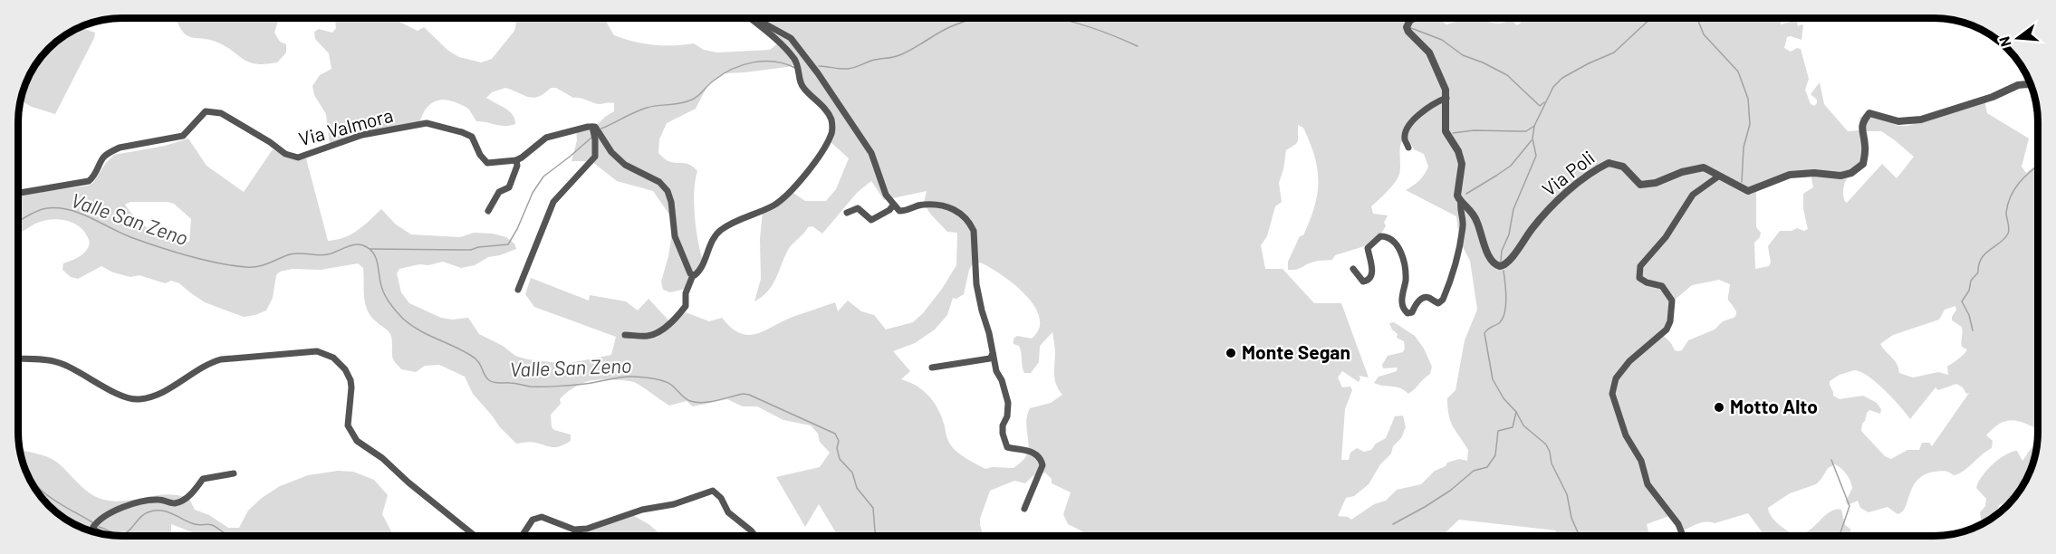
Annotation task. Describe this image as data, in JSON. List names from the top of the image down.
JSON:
{
  "streets": {
    "street": ["Via Valmora", "Via Poli"]
  },
  "water": ["Valle San Zeno"],
  "places": ["Monte Segan", "Motto Alto"],
  "north": "left"
}
